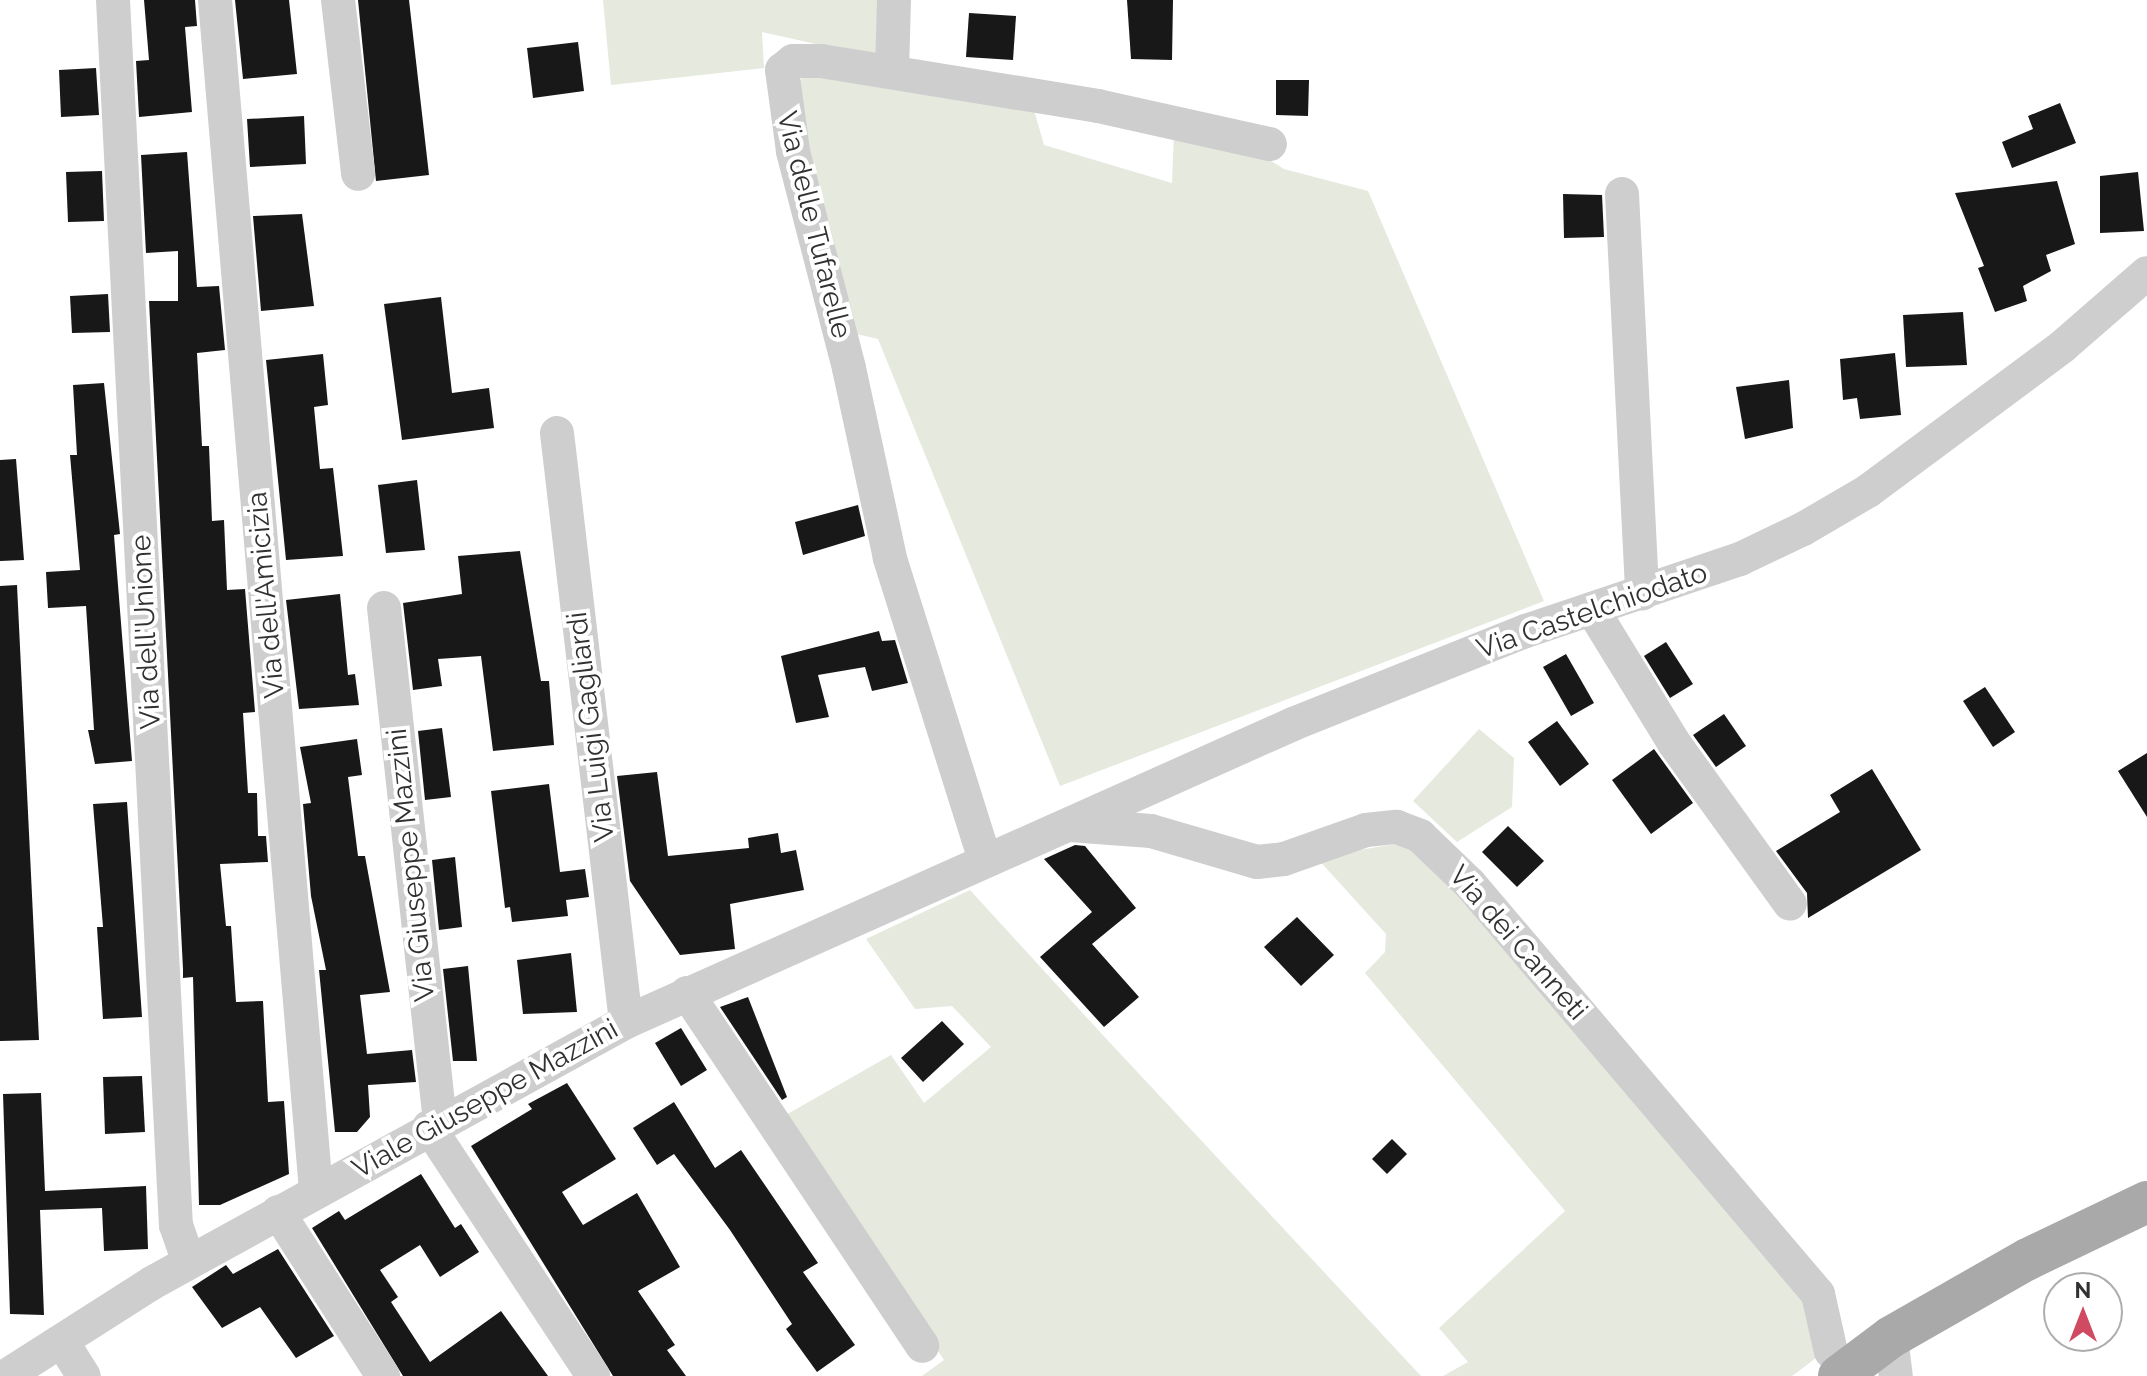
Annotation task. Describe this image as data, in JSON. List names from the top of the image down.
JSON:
{
  "streets": {
    "street": [
      "Via delle Tufarelle",
      "Via dell'Amicizia",
      "Via Castelchiodato",
      "Via dell'Unione",
      "Via Luigi Gagliardi",
      "Via Giuseppe Mazzini",
      "Via dei Canneti",
      "Viale Giuseppe Mazzini"
    ]
  },
  "crossings": [
    ["Via delle Tufarelle", "Via Castelchiodato"],
    ["Via delle Tufarelle", "Viale Giuseppe Mazzini"],
    ["Via dell'Amicizia", "Viale Giuseppe Mazzini"],
    ["Via Castelchiodato", "Via dei Canneti"],
    ["Via Castelchiodato", "Viale Giuseppe Mazzini"],
    ["Via dell'Unione", "Viale Giuseppe Mazzini"],
    ["Via Luigi Gagliardi", "Viale Giuseppe Mazzini"],
    ["Via Giuseppe Mazzini", "Viale Giuseppe Mazzini"]
  ],
  "north": "top"
}
